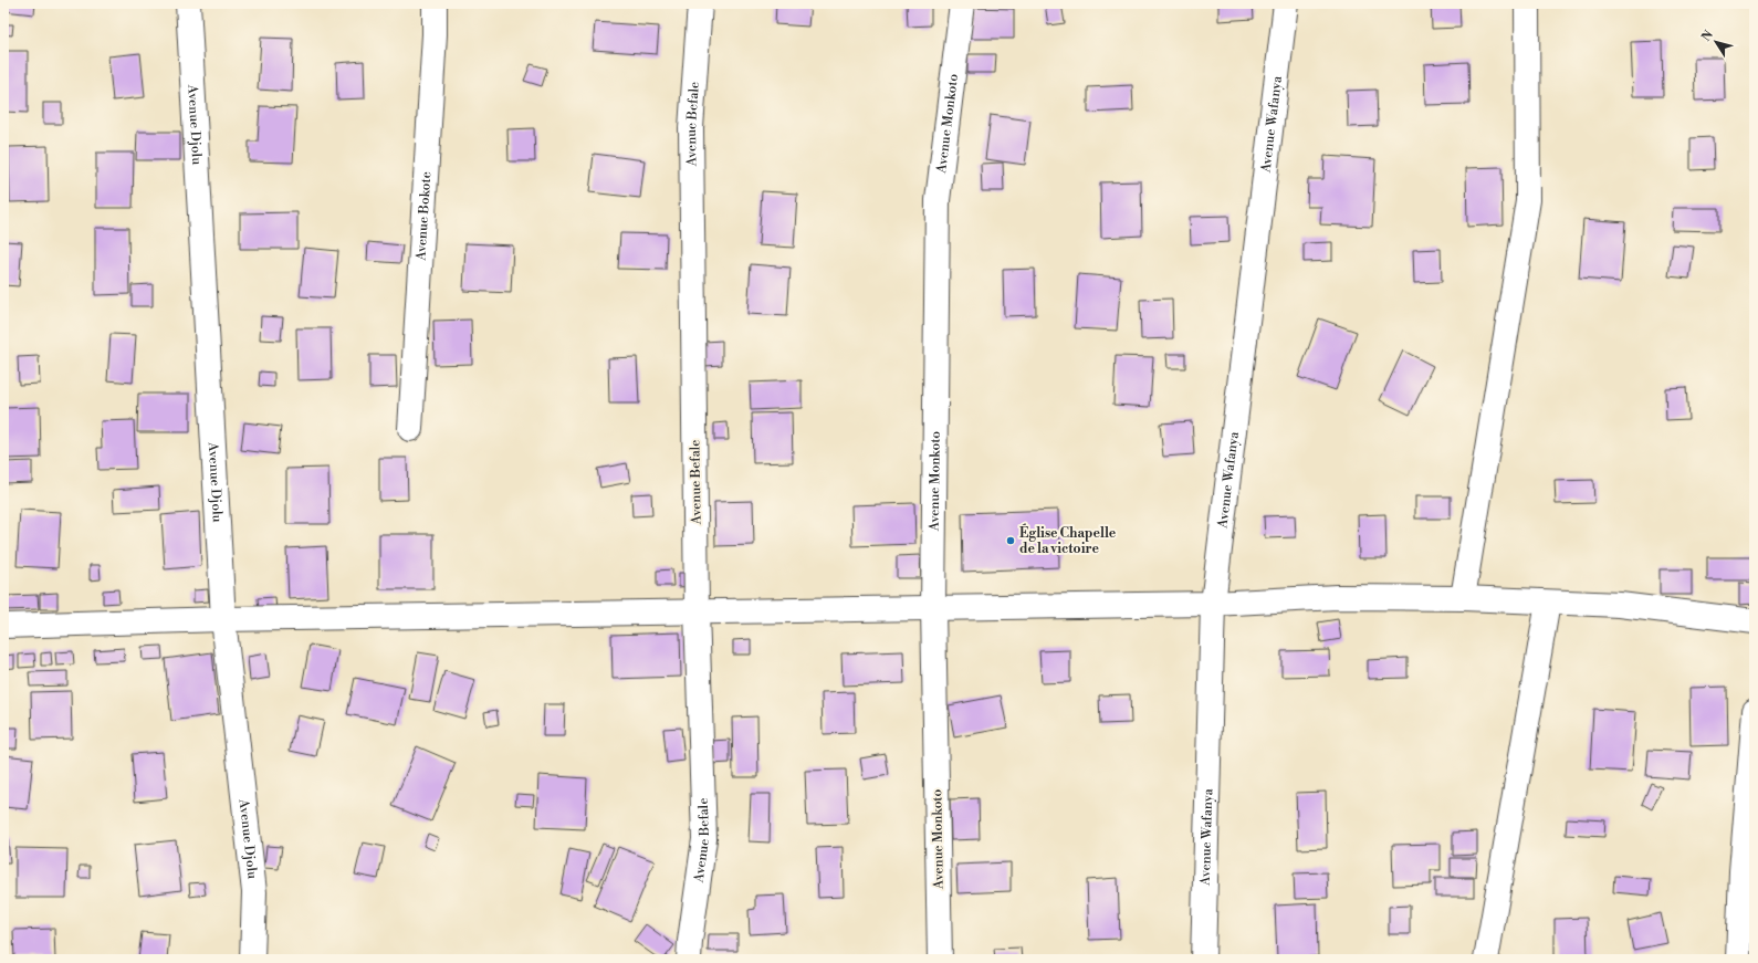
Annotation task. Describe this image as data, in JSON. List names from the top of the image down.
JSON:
{
  "streets": {
    "street": [
      "Avenue Monkoto",
      "Avenue Befale",
      "Avenue Djolu",
      "Avenue Wafanya",
      "Avenue Bokote"
    ]
  },
  "places": ["Église Chapelle de la victoire"],
  "north": "top left"
}
